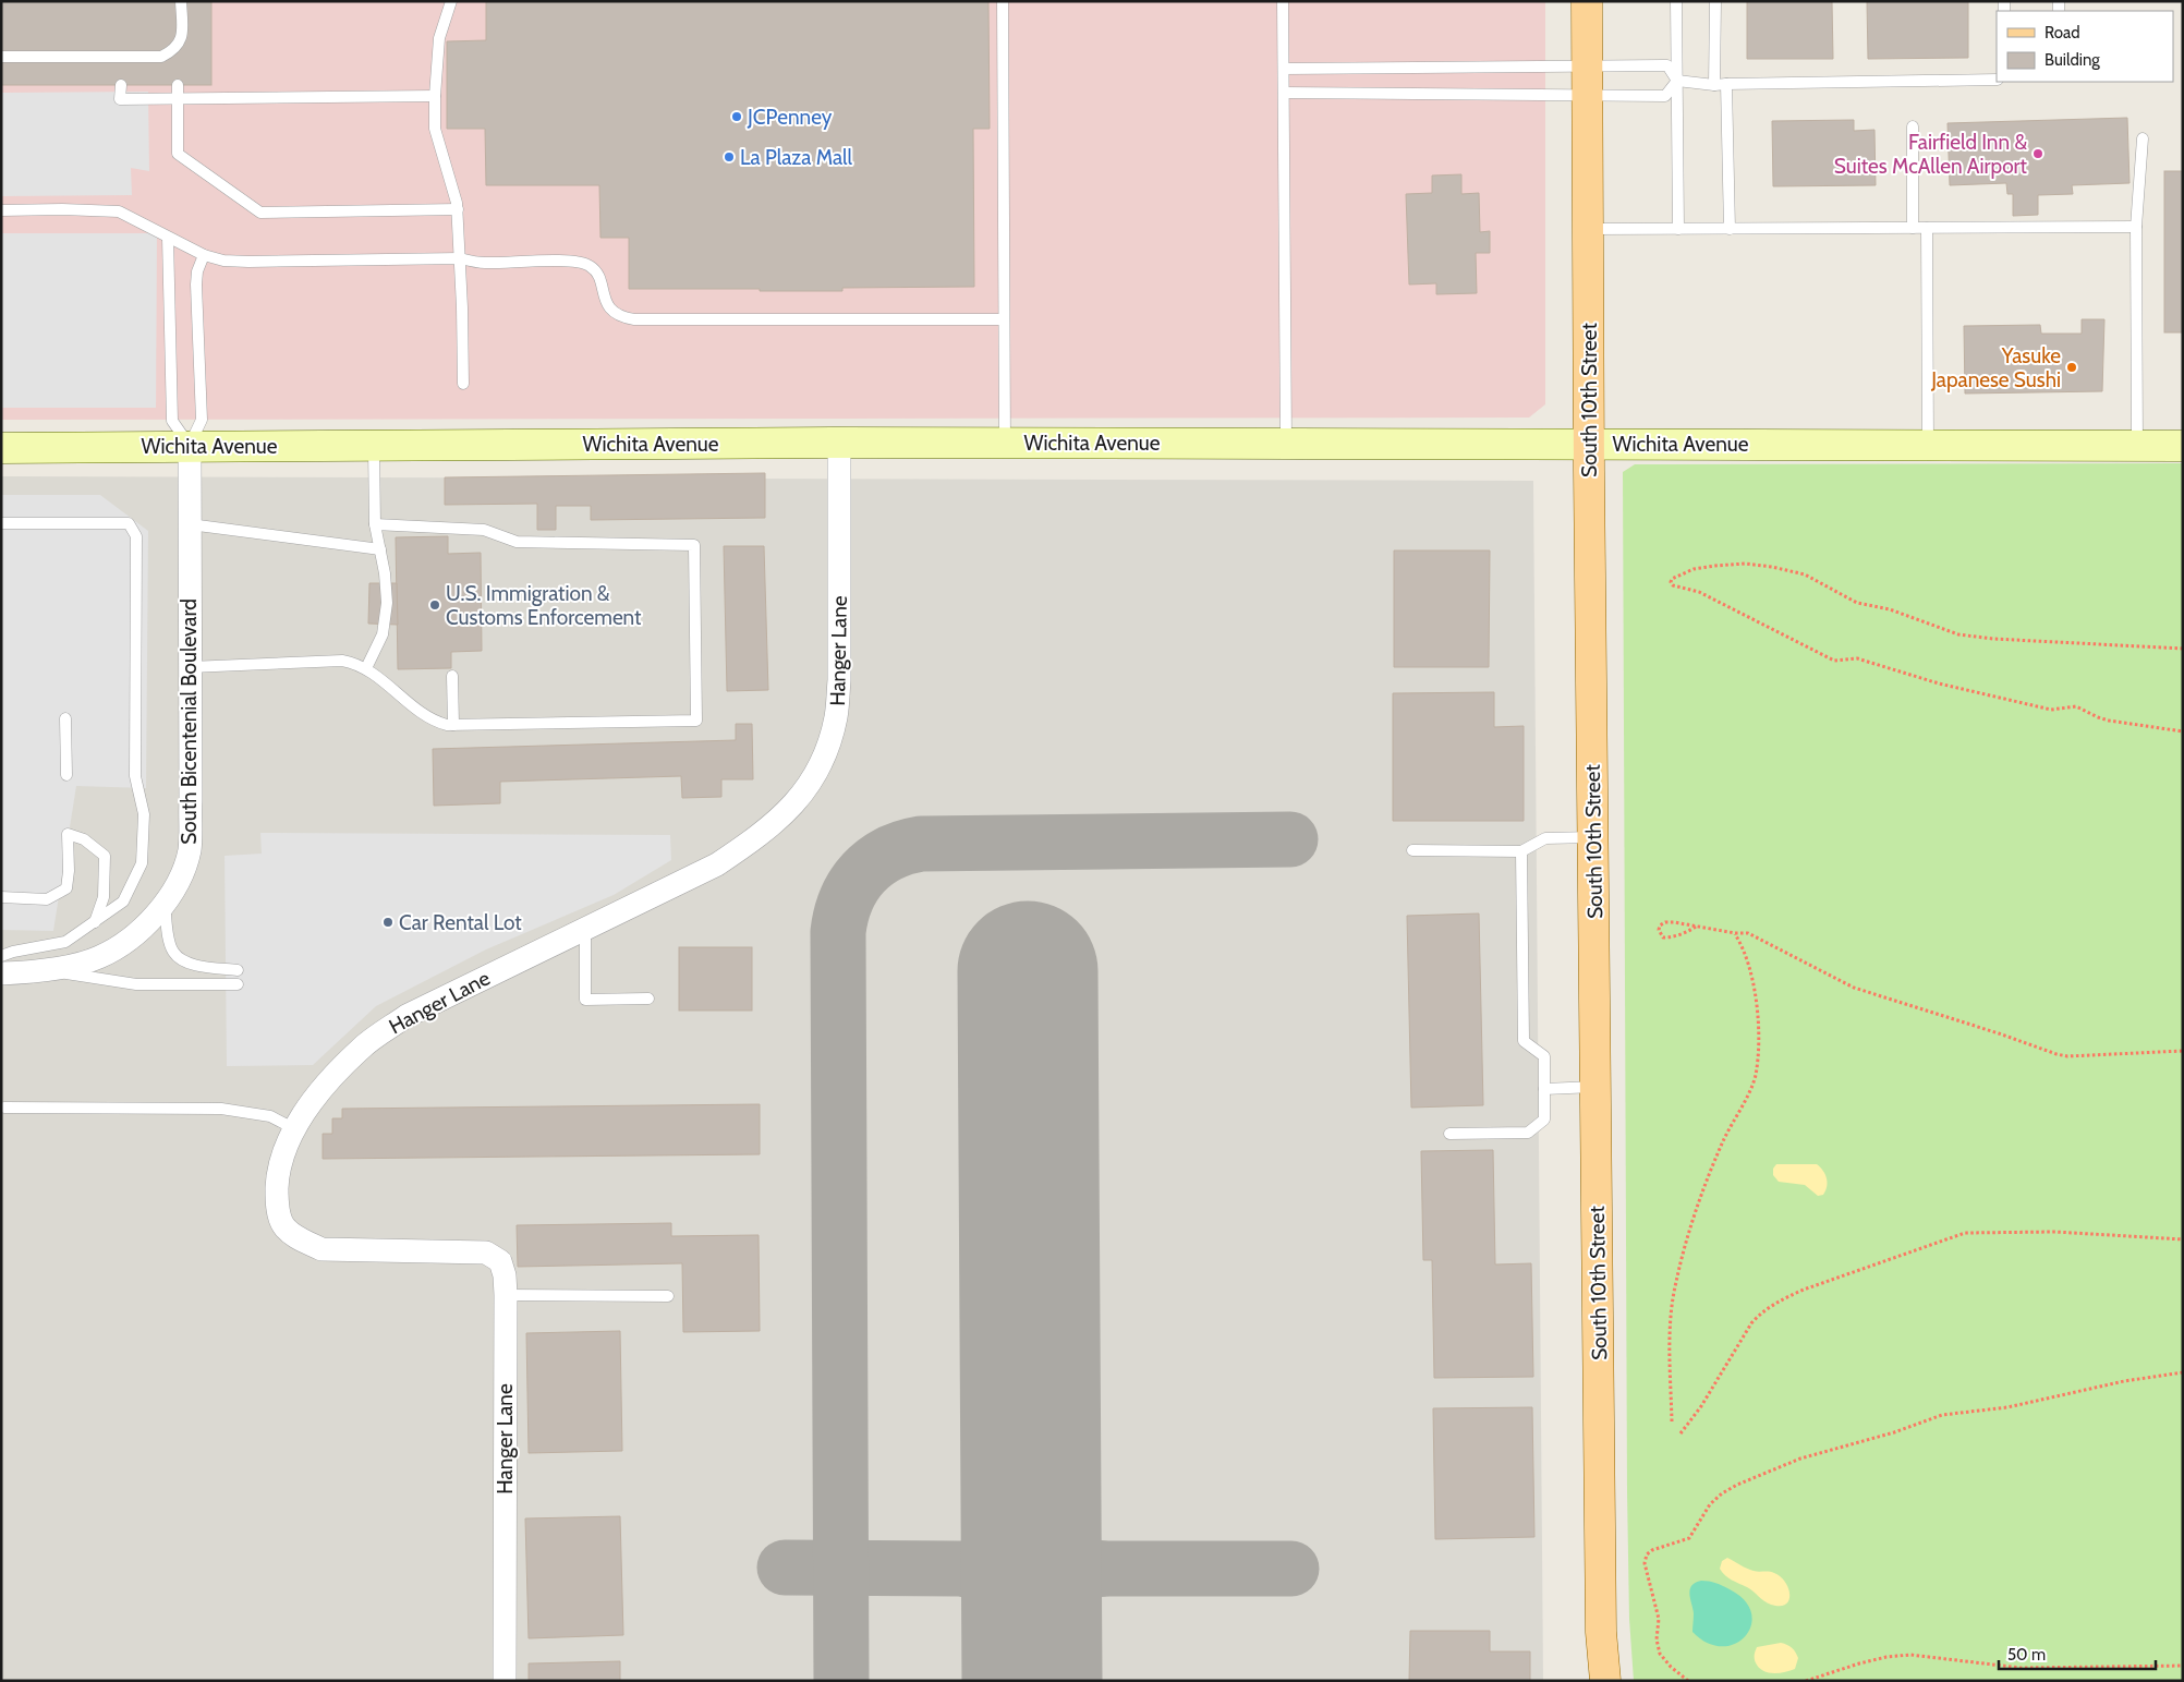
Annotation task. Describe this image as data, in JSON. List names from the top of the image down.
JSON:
{
  "streets": {
    "main road": ["South 10th Street", "Wichita Avenue"],
    "street": ["Hanger Lane", "South Bicentenial Boulevard"]
  },
  "crossings": [
    ["South 10th Street", "Wichita Avenue"],
    ["Wichita Avenue", "Hanger Lane"],
    ["Wichita Avenue", "South Bicentenial Boulevard"]
  ],
  "places": [
    "JCPenney",
    "Fairfield Inn & Suites McAllen Airport",
    "La Plaza Mall",
    "Yasuke Japanese Sushi",
    "U.S. Immigration & Customs Enforcement",
    "Car Rental Lot"
  ],
  "legend": ["Road", "Building"],
  "scale_bar": "50 m"
}
